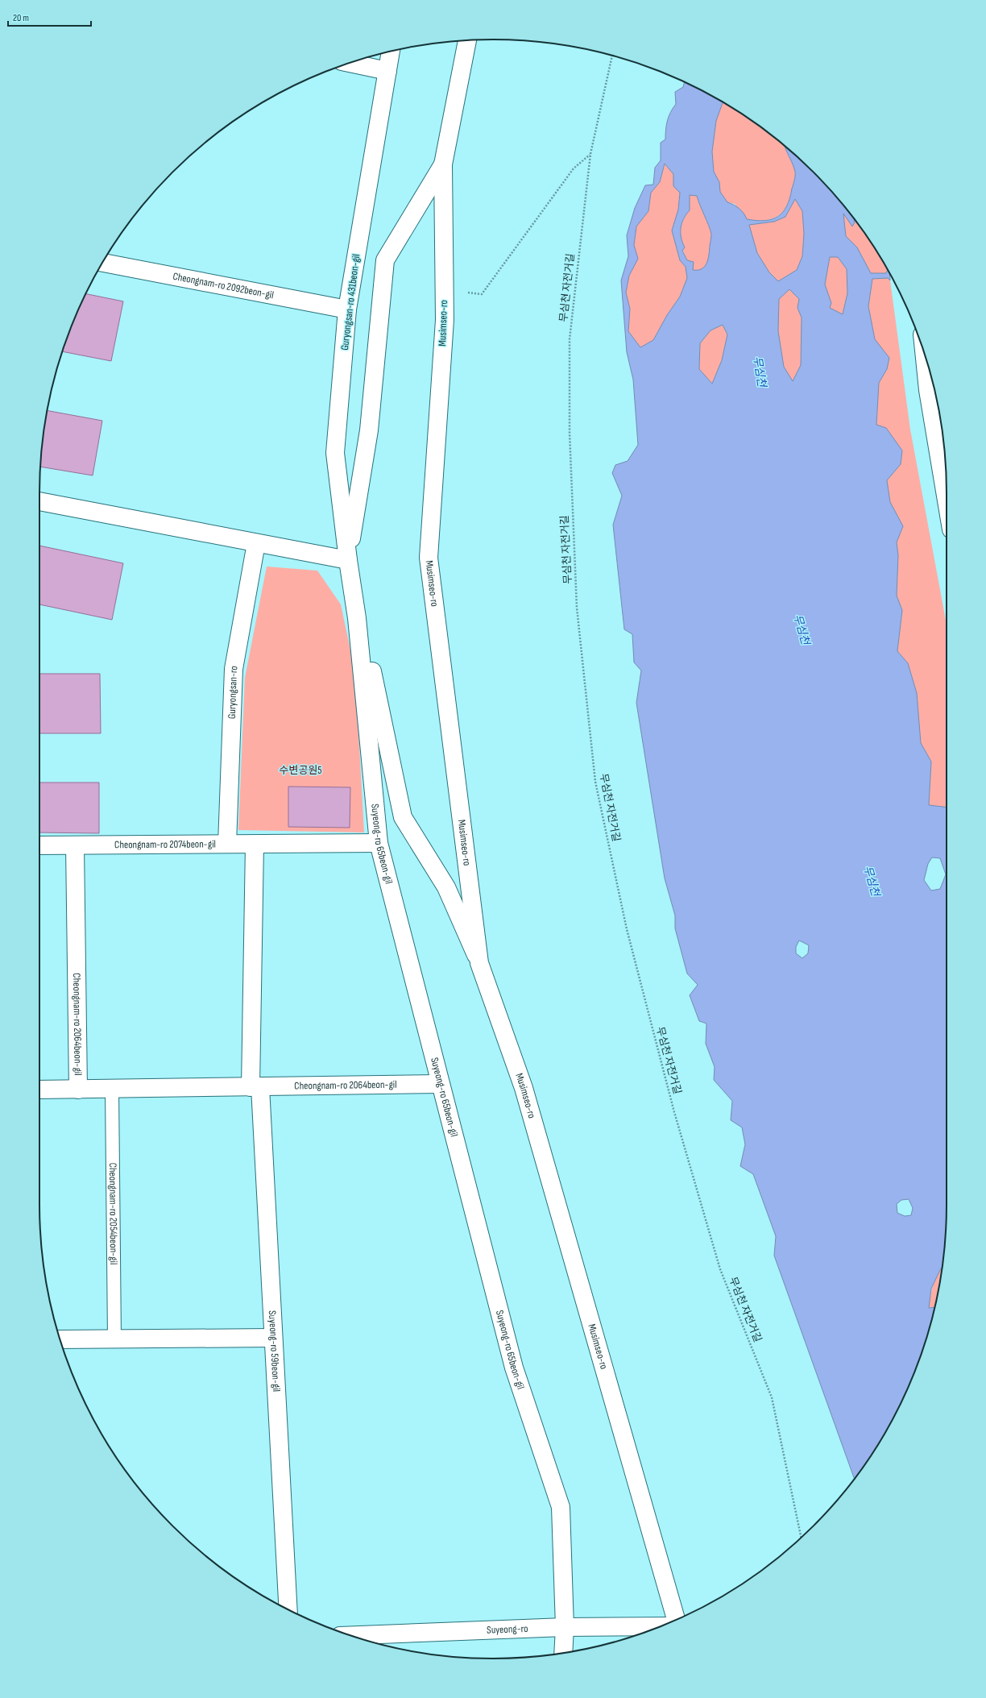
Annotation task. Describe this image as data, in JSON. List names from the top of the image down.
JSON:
{
  "streets": {
    "street": [
      "Cheongnam-ro 2092beon-gil",
      "Guryongsan-ro 431beon-gil",
      "Musimseo-ro",
      "Guryongsan-ro",
      "Suyeong-ro 65beon-gil",
      "Cheongnam-ro 2074beon-gil",
      "Cheongnam-ro 2064beon-gil",
      "Suyeong-ro 59beon-gil",
      "Suyeong-ro"
    ],
    "lane": ["Cheongnam-ro 2054beon-gil"],
    "path": ["무심천 자전거길"]
  },
  "crossings": [
    ["Cheongnam-ro 2092beon-gil", "Guryongsan-ro 431beon-gil"],
    ["Guryongsan-ro 431beon-gil", "Suyeong-ro 65beon-gil"],
    ["Guryongsan-ro", "Cheongnam-ro 2074beon-gil"],
    ["Suyeong-ro 65beon-gil", "Cheongnam-ro 2074beon-gil"],
    ["Suyeong-ro 65beon-gil", "Cheongnam-ro 2064beon-gil"],
    ["Suyeong-ro 65beon-gil", "Suyeong-ro"],
    ["Cheongnam-ro 2074beon-gil", "Cheongnam-ro 2064beon-gil"],
    ["Cheongnam-ro 2064beon-gil", "Cheongnam-ro 2054beon-gil"],
    ["Cheongnam-ro 2064beon-gil", "Suyeong-ro 59beon-gil"]
  ],
  "water": ["무심천"],
  "parks": ["수변공원5"],
  "scale_bar": "20 m"
}
